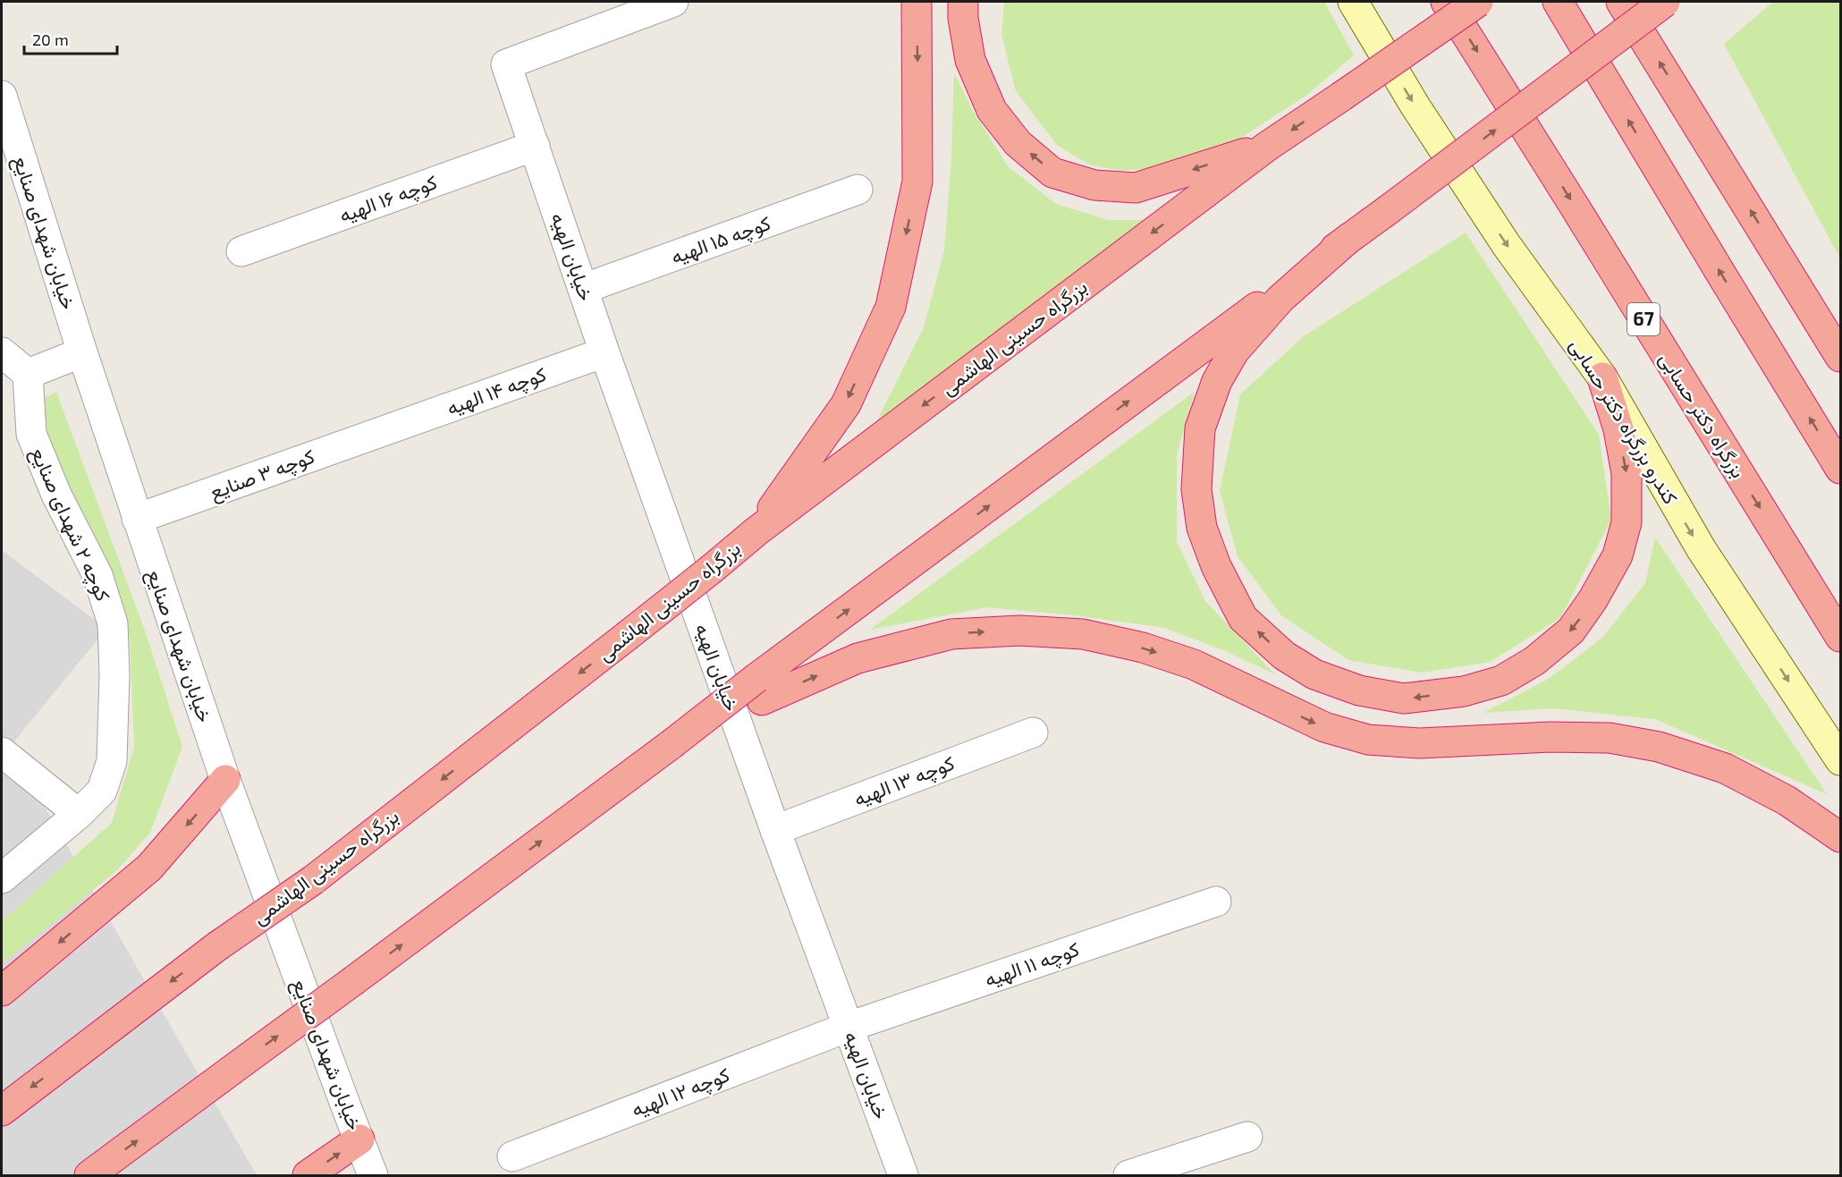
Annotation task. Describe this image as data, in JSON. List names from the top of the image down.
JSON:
{
  "streets": {
    "highway": ["67", "بزرگراه حسینی الهاشمی", "بزرگراه دکتر حسابی"],
    "main road": ["کندرو بزرگراه دکتر حسابی"],
    "street": [
      "کوچه ۱۶ الهیه",
      "خیابان شهدای صنایع",
      "کوچه ۱۵ الهیه",
      "خیابان الهیه",
      "کوچه ۱۴ الهیه",
      "کوچه ۳ صنایع",
      "کوچه ۲ شهدای صنایع",
      "کوچه ۱۳ الهیه",
      "کوچه ۱۱ الهیه",
      "کوچه ۱۲ الهیه"
    ]
  },
  "crossings": [
    ["کوچه ۱۶ الهیه", "خیابان الهیه"],
    ["خیابان شهدای صنایع", "کوچه ۳ صنایع"],
    ["کوچه ۱۵ الهیه", "خیابان الهیه"],
    ["خیابان الهیه", "کوچه ۱۴ الهیه"],
    ["خیابان الهیه", "کوچه ۱۳ الهیه"],
    ["خیابان الهیه", "کوچه ۱۱ الهیه"],
    ["خیابان الهیه", "کوچه ۱۲ الهیه"],
    ["کوچه ۱۴ الهیه", "کوچه ۳ صنایع"],
    ["کوچه ۱۱ الهیه", "کوچه ۱۲ الهیه"]
  ],
  "one_way": ["کندرو بزرگراه دکتر حسابی"],
  "scale_bar": "20 m"
}
